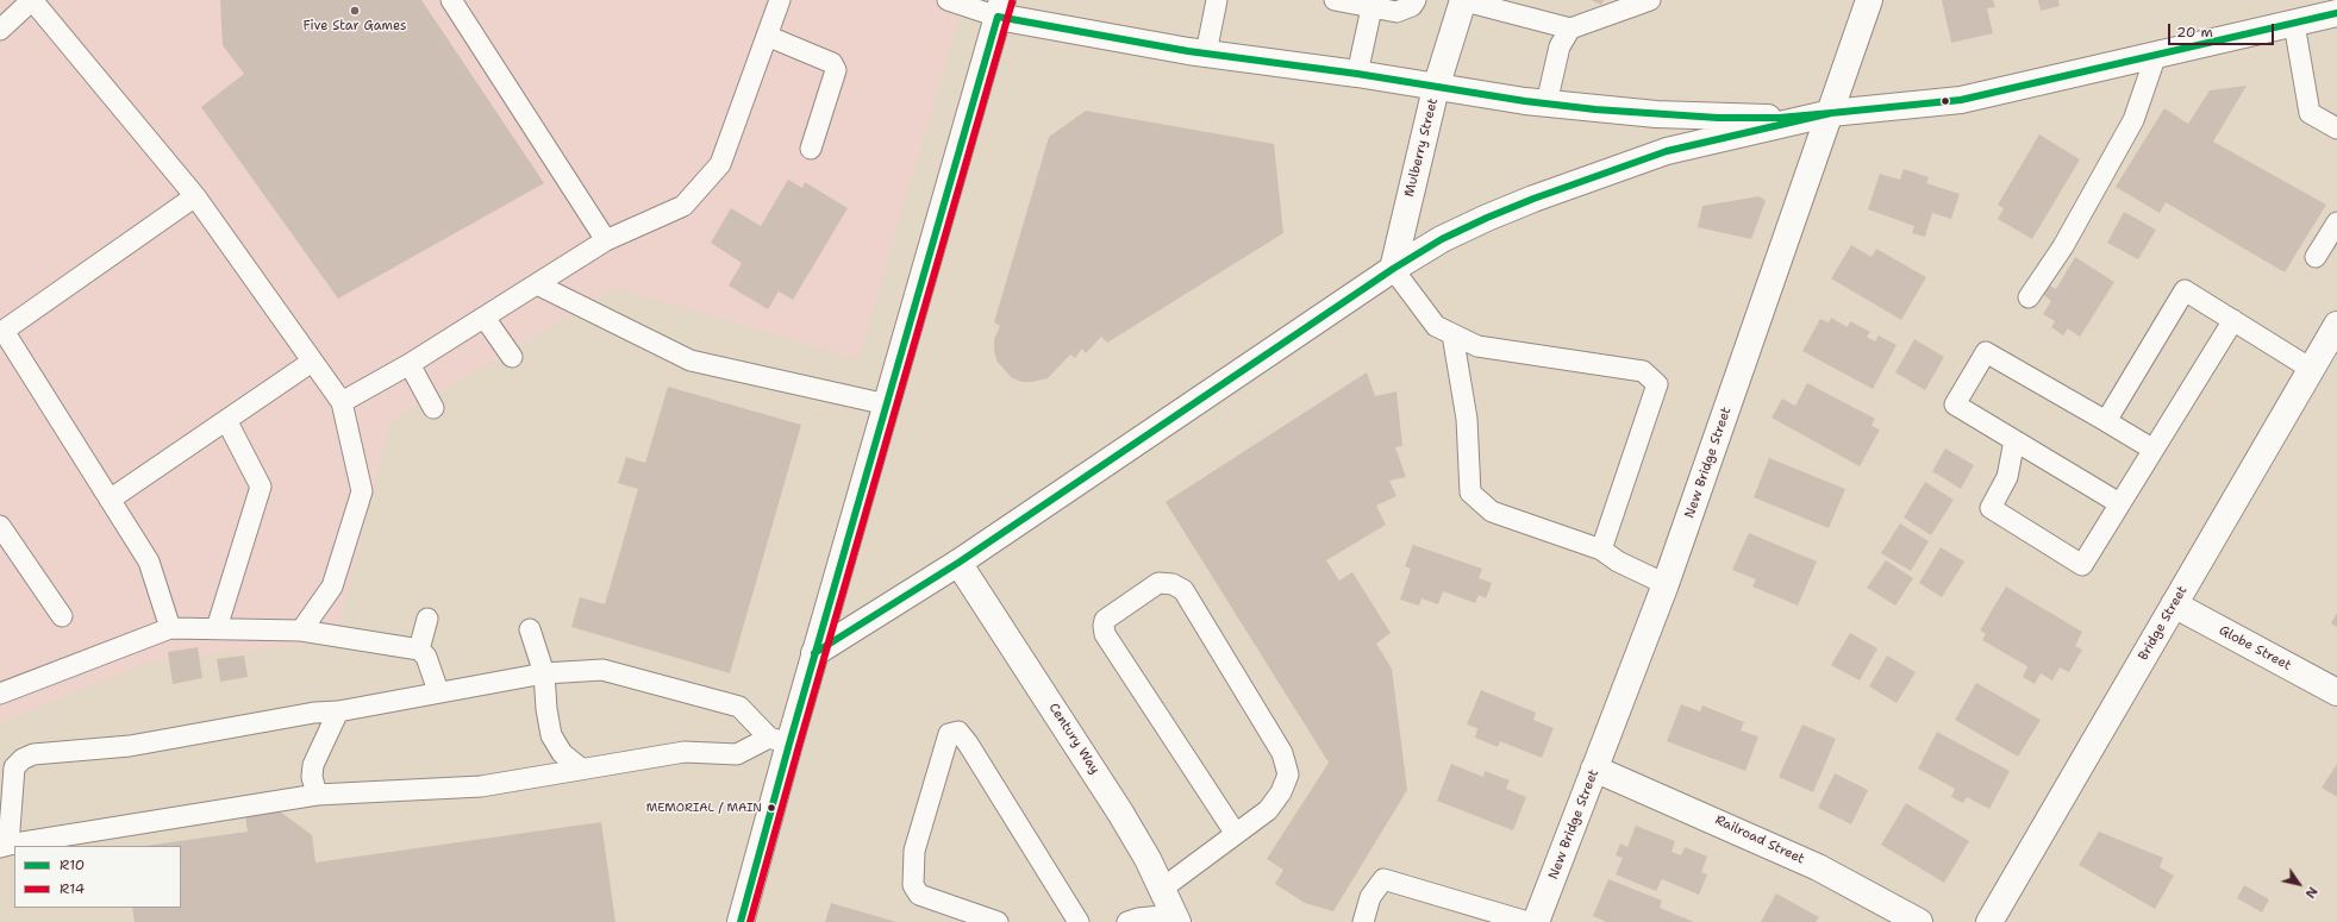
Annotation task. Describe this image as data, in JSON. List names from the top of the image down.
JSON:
{
  "streets": {
    "street": [
      "Mulberry Street",
      "New Bridge Street",
      "Bridge Street",
      "Globe Street",
      "Century Way",
      "Railroad Street"
    ]
  },
  "crossings": [
    ["New Bridge Street", "Railroad Street"],
    ["Bridge Street", "Globe Street"]
  ],
  "places": ["Five Star Games", "MEMORIAL / MAIN"],
  "lines": ["transit line R14", "transit line R10"],
  "legend": ["R10", "R14"],
  "scale_bar": "20 m",
  "north": "bottom right"
}
